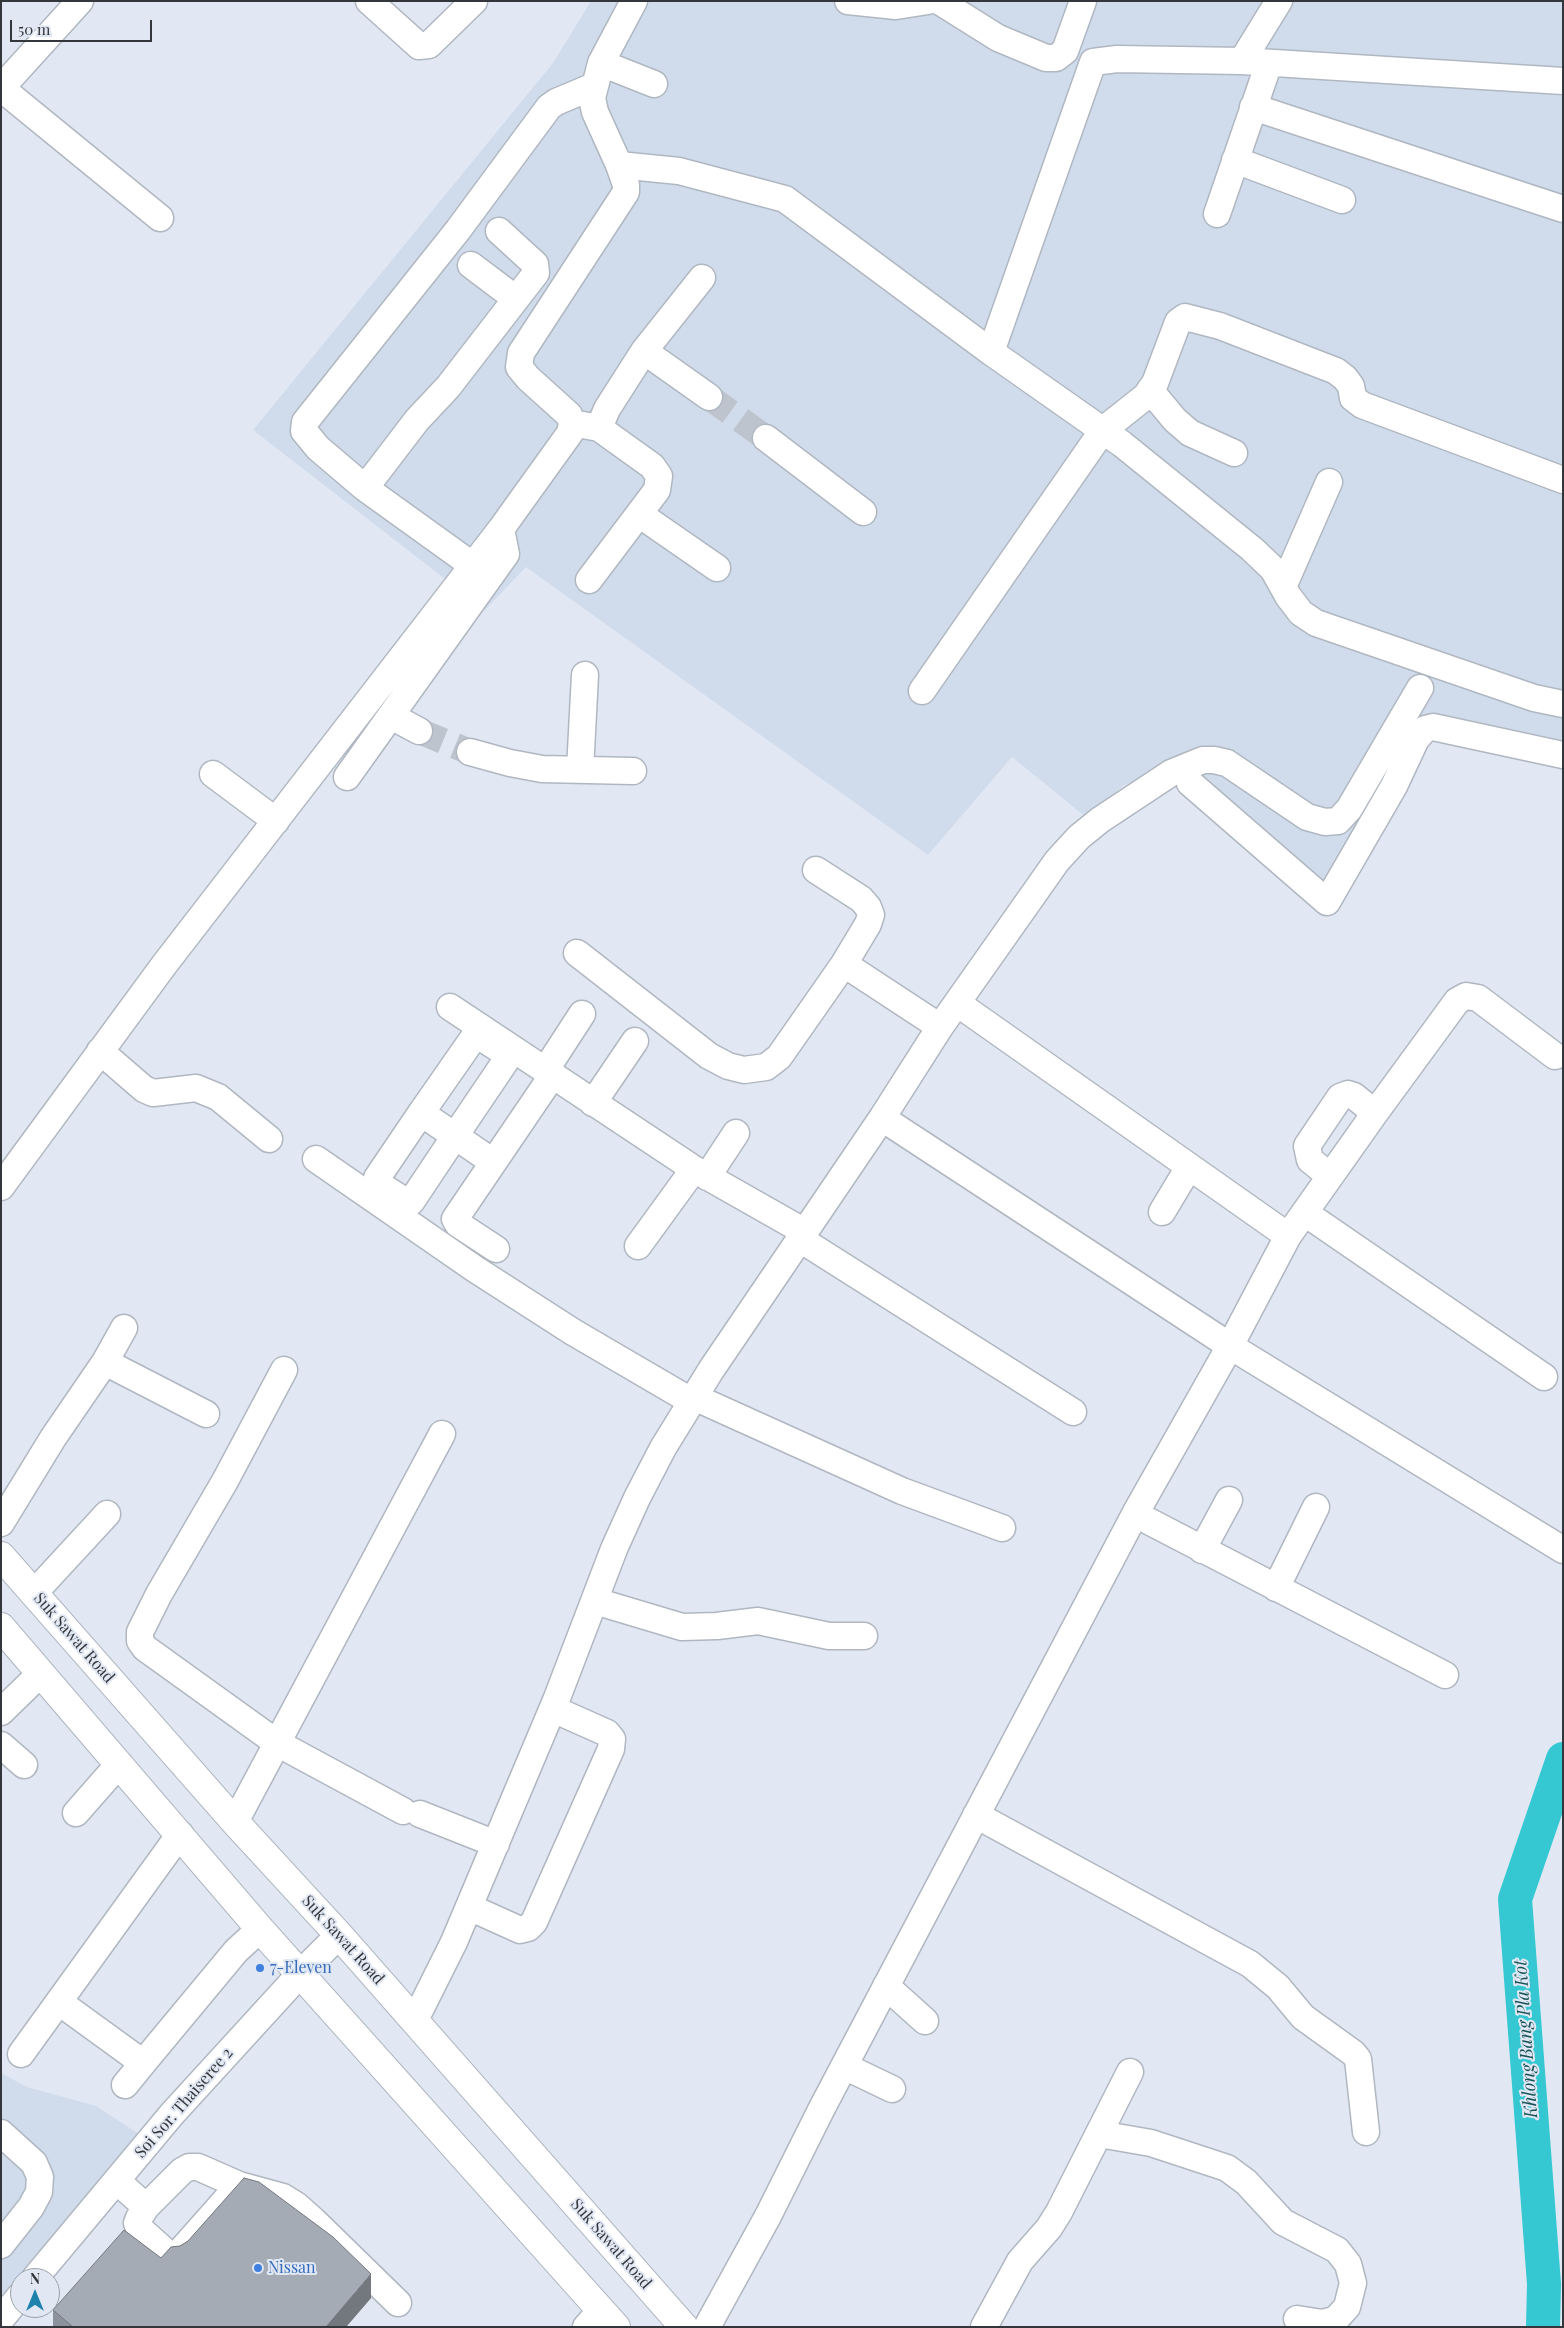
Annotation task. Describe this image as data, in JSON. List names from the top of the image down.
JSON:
{
  "streets": {
    "main road": ["Suk Sawat Road"],
    "street": ["Soi Sor. Thaiseree 2"]
  },
  "crossings": [
    ["Suk Sawat Road", "Soi Sor. Thaiseree 2"]
  ],
  "water": ["Khlong Bang Pla Kot"],
  "places": ["7-Eleven", "Nissan"],
  "scale_bar": "50 m",
  "north": "top"
}
